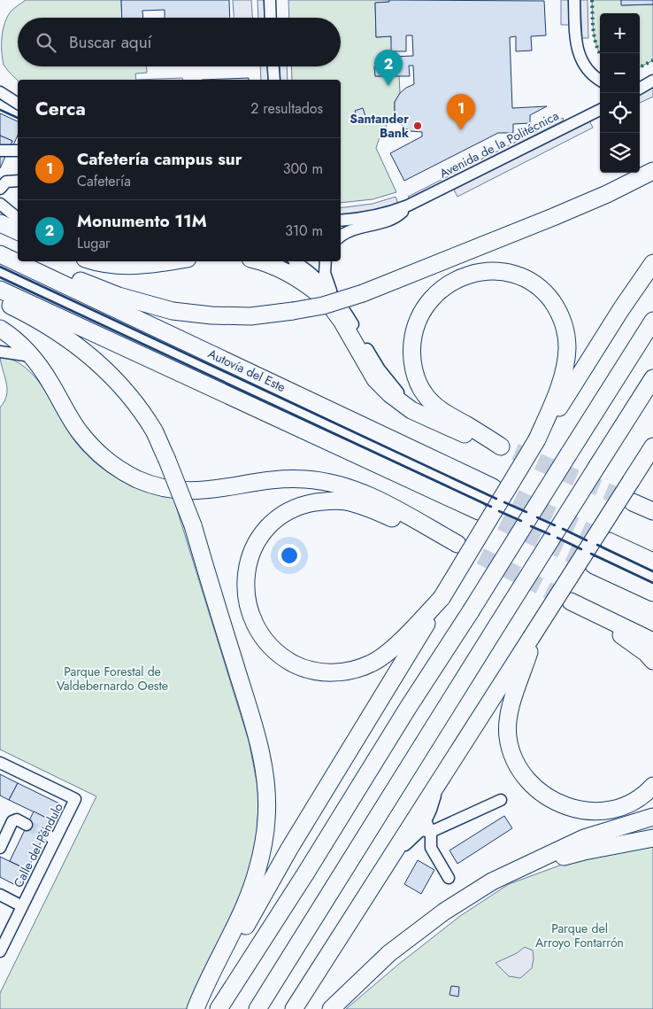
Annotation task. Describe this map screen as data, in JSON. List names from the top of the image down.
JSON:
{
  "streets": {
    "highway": ["Autovía del Este"],
    "street": ["Avenida de la Politécnica", "Calle del Péndulo"]
  },
  "parks": ["Parque Forestal de Valdebernardo Oeste", "Parque del Arroyo Fontarrón"],
  "places": ["Santander Bank"],
  "page": {
    "map_buttons": ["+", "−"],
    "search": "Buscar aquí",
    "pins": ["2", "1"],
    "heading": ["Cerca", "2 resultados"],
    "list": [
      {
        "mark": "1",
        "name": "Cafetería campus sur",
        "note": "Cafetería",
        "value": "300 m"
      },
      {
        "mark": "2",
        "name": "Monumento 11M",
        "note": "Lugar",
        "value": "310 m"
      }
    ]
  }
}
